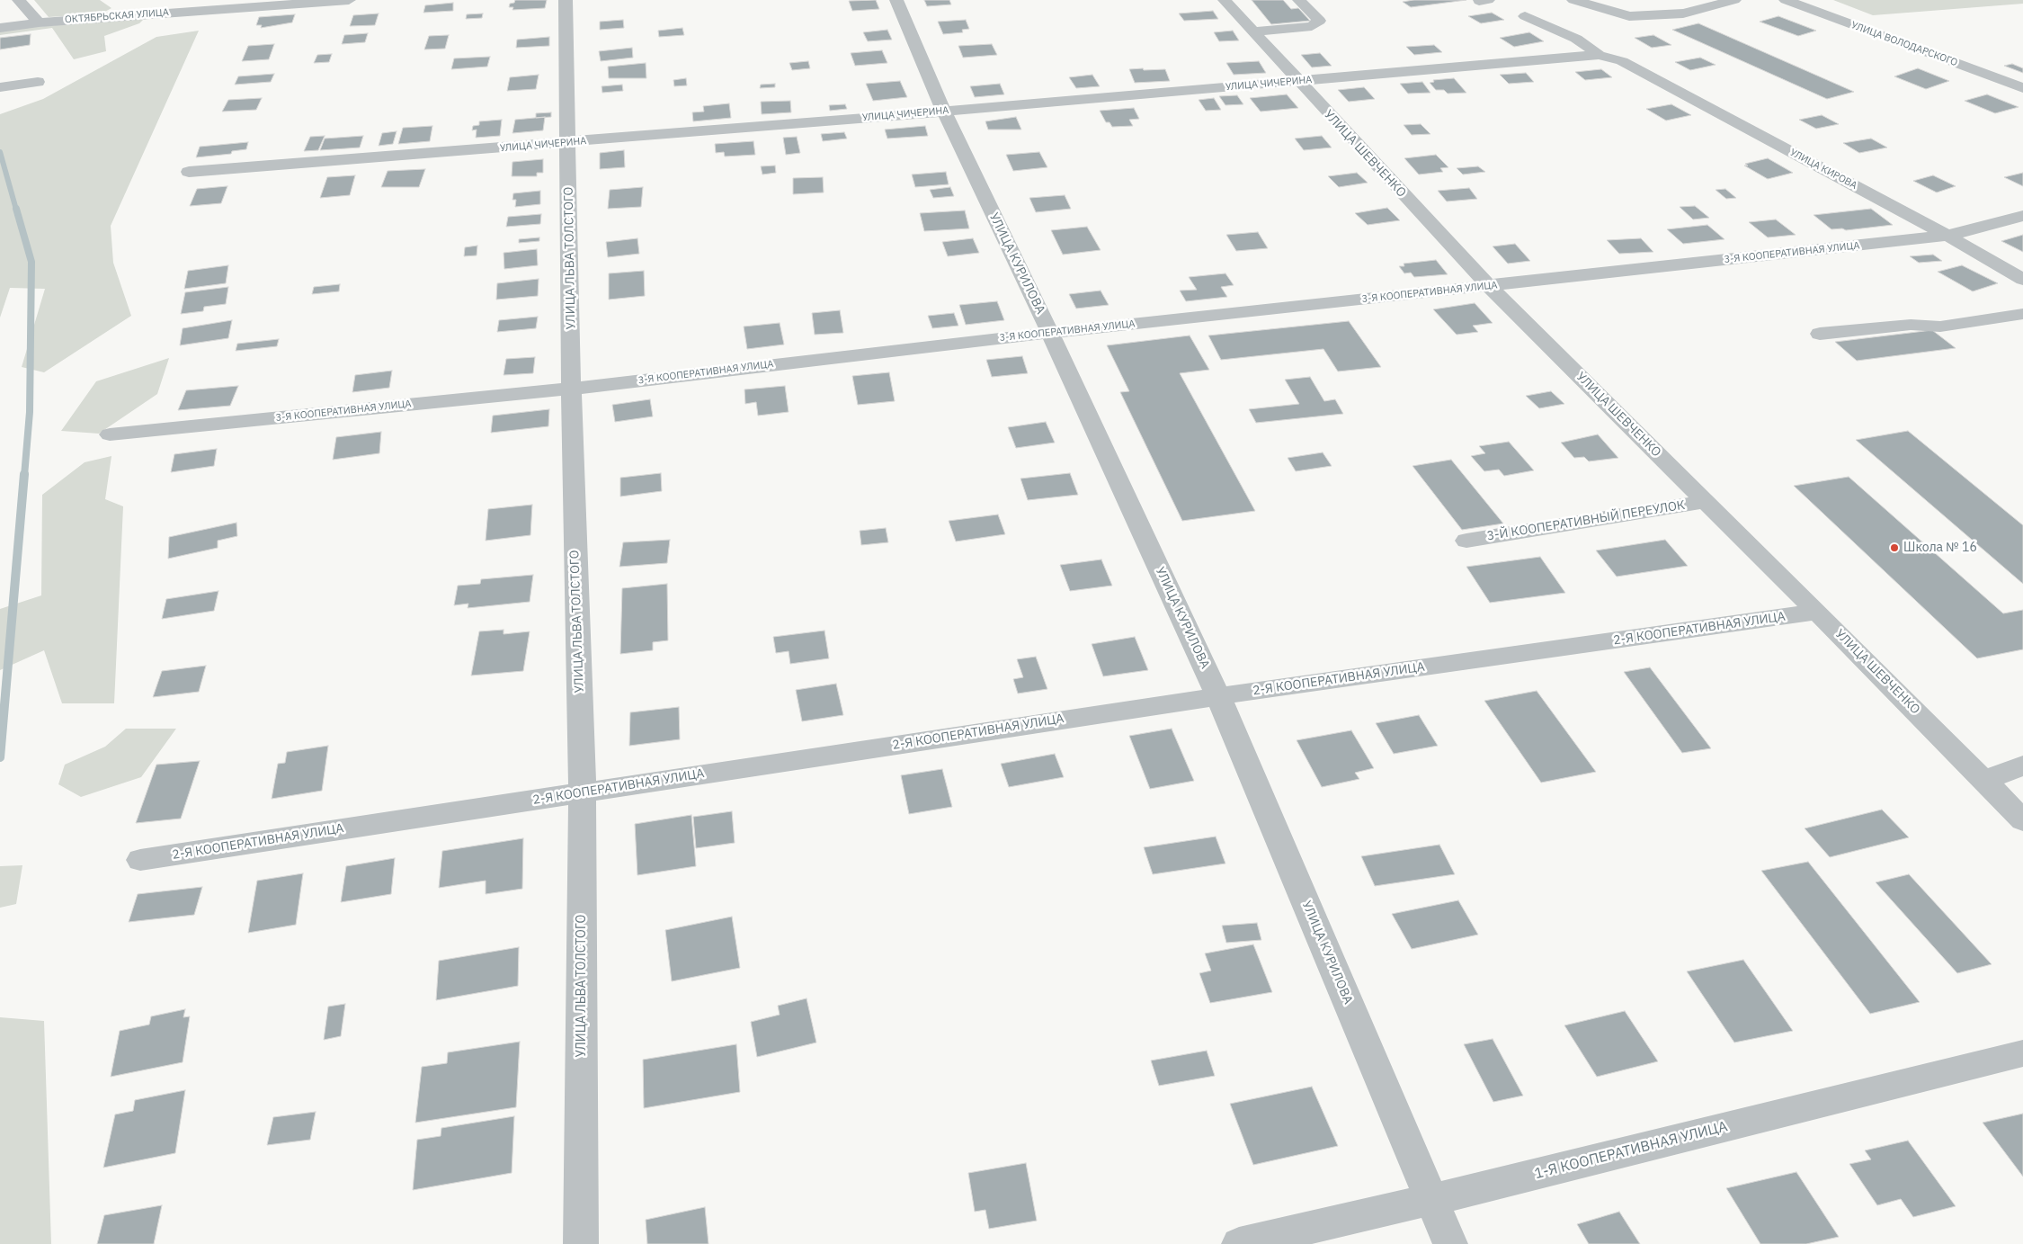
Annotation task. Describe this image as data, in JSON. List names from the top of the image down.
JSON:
{
  "streets": {
    "street": [
      "ОКТЯБРЬСКАЯ УЛИЦА",
      "УЛИЦА ВОЛОДАРСКОГО",
      "УЛИЦА ЧИЧЕРИНА",
      "УЛИЦА ШЕВЧЕНКО",
      "УЛИЦА КИРОВА",
      "3-Я КООПЕРАТИВНАЯ УЛИЦА",
      "УЛИЦА ЛЬВА ТОЛСТОГО",
      "УЛИЦА КУРИЛОВА",
      "3-Й КООПЕРАТИВНЫЙ ПЕРЕУЛОК",
      "2-Я КООПЕРАТИВНАЯ УЛИЦА",
      "1-Я КООПЕРАТИВНАЯ УЛИЦА"
    ]
  },
  "crossings": [
    ["УЛИЦА ЧИЧЕРИНА", "УЛИЦА ШЕВЧЕНКО"],
    ["УЛИЦА ЧИЧЕРИНА", "УЛИЦА КИРОВА"],
    ["УЛИЦА ЧИЧЕРИНА", "УЛИЦА ЛЬВА ТОЛСТОГО"],
    ["УЛИЦА ЧИЧЕРИНА", "УЛИЦА КУРИЛОВА"],
    ["УЛИЦА ШЕВЧЕНКО", "3-Я КООПЕРАТИВНАЯ УЛИЦА"],
    ["УЛИЦА ШЕВЧЕНКО", "3-Й КООПЕРАТИВНЫЙ ПЕРЕУЛОК"],
    ["УЛИЦА ШЕВЧЕНКО", "2-Я КООПЕРАТИВНАЯ УЛИЦА"],
    ["УЛИЦА КИРОВА", "3-Я КООПЕРАТИВНАЯ УЛИЦА"],
    ["3-Я КООПЕРАТИВНАЯ УЛИЦА", "УЛИЦА ЛЬВА ТОЛСТОГО"],
    ["3-Я КООПЕРАТИВНАЯ УЛИЦА", "УЛИЦА КУРИЛОВА"],
    ["УЛИЦА ЛЬВА ТОЛСТОГО", "2-Я КООПЕРАТИВНАЯ УЛИЦА"],
    ["УЛИЦА КУРИЛОВА", "2-Я КООПЕРАТИВНАЯ УЛИЦА"],
    ["УЛИЦА КУРИЛОВА", "1-Я КООПЕРАТИВНАЯ УЛИЦА"]
  ],
  "places": ["Школа № 16"]
}
